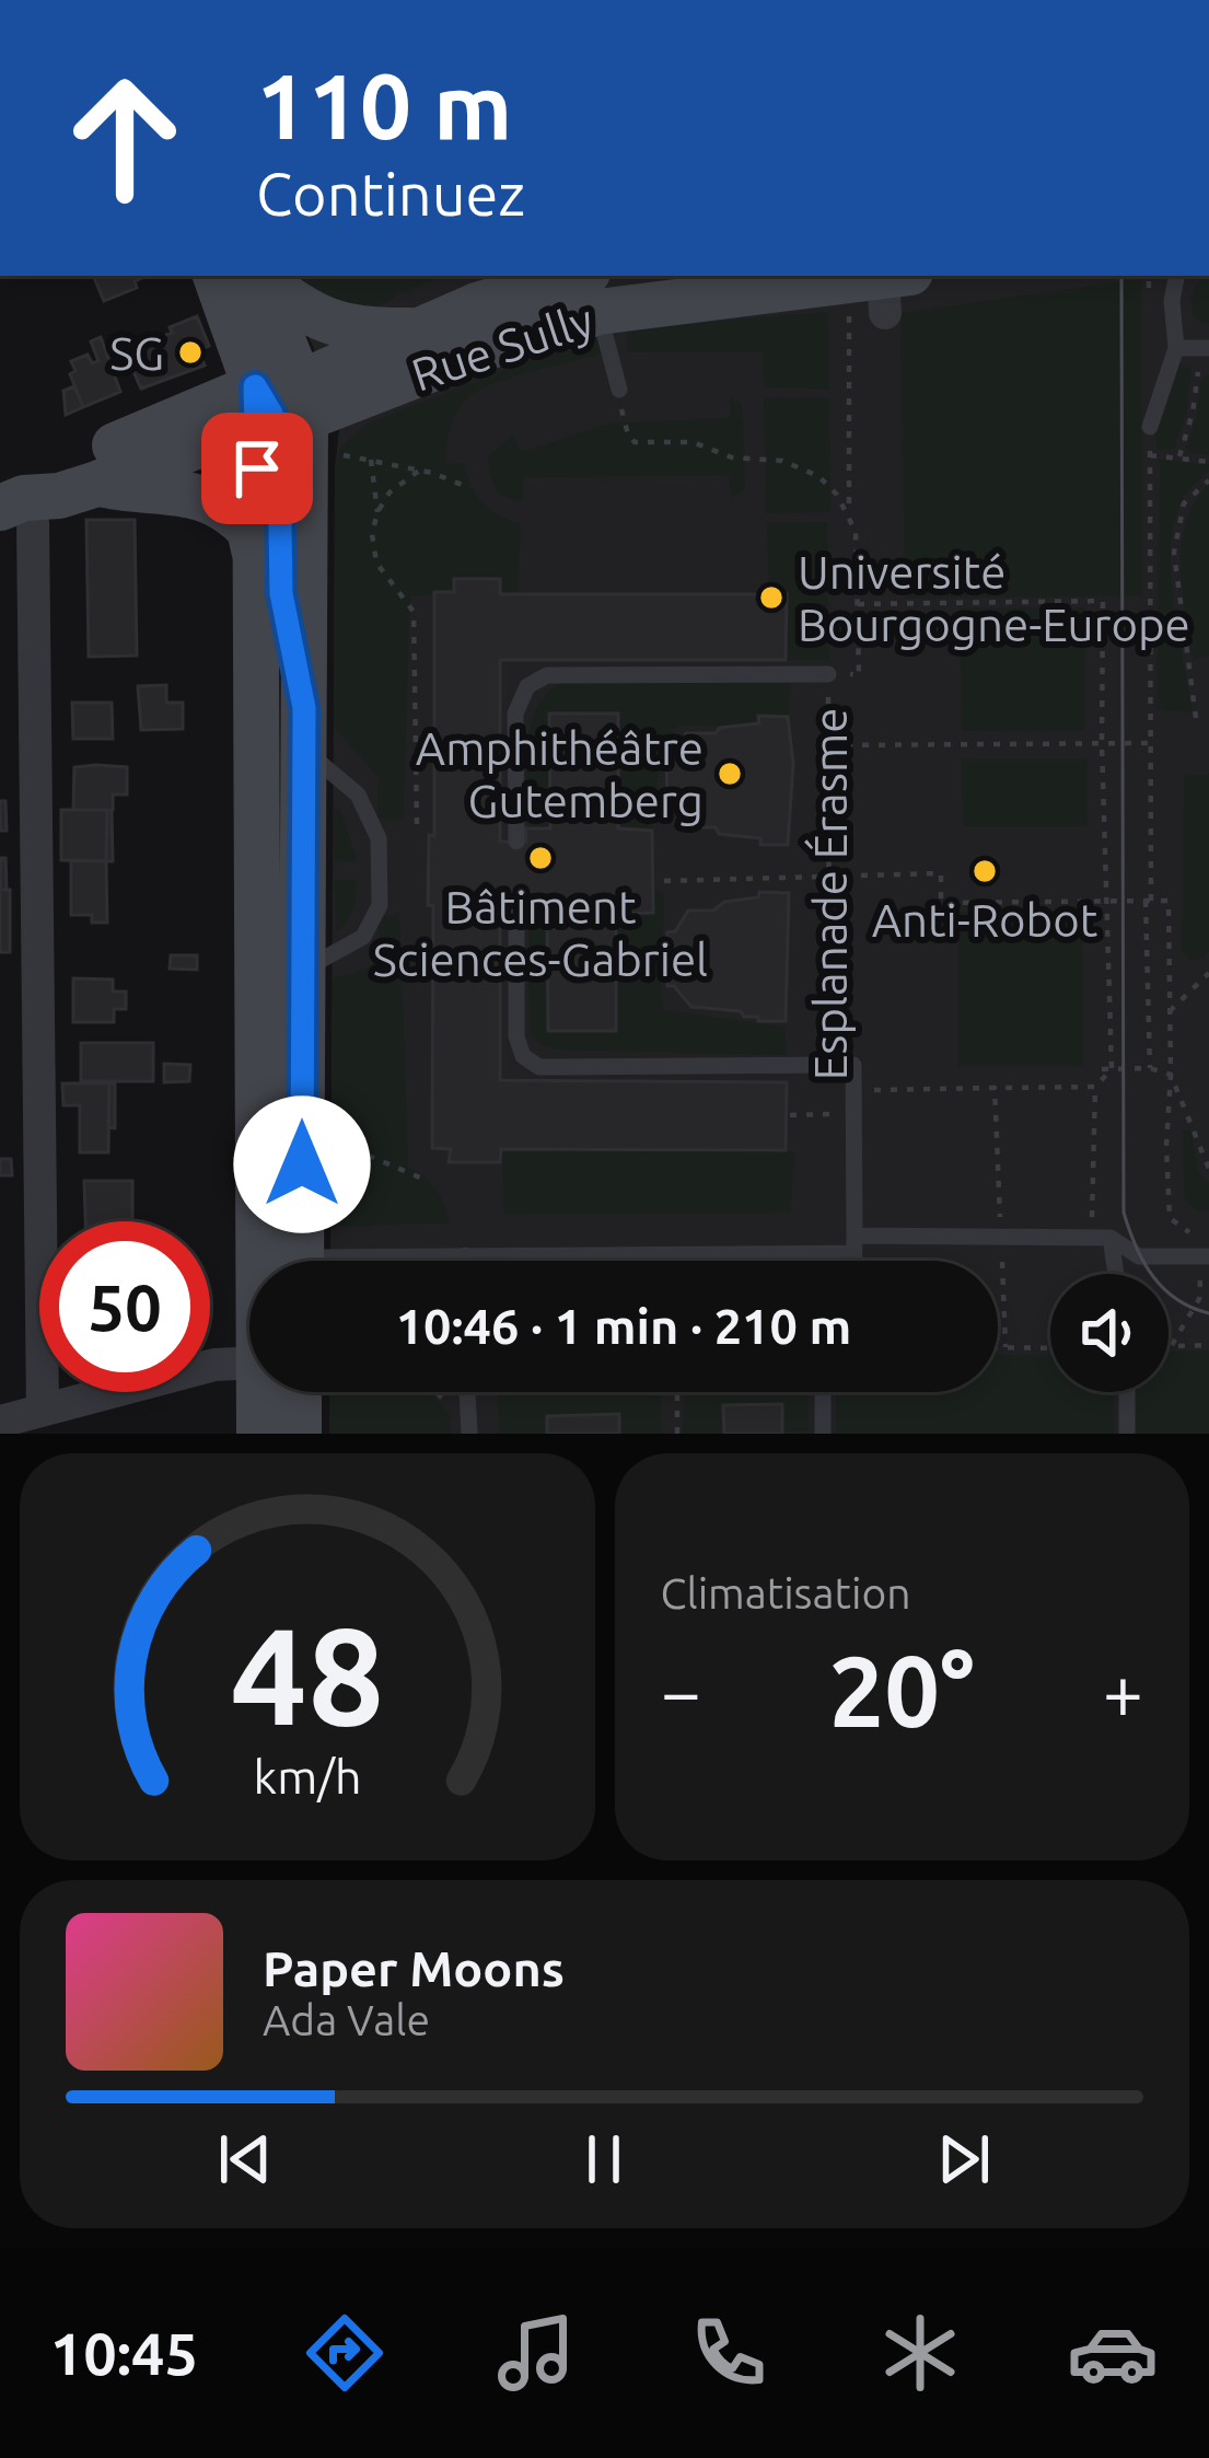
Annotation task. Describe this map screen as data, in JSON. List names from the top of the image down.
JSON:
{
  "streets": {
    "main road": ["Rue Sully"],
    "path": ["Esplanade Érasme"]
  },
  "crossings": [
    ["Rue Sully", "Esplanade Érasme"]
  ],
  "places": [
    "SG",
    "Université Bourgogne-Europe",
    "Amphithéâtre Gutemberg",
    "Bâtiment Sciences-Gabriel",
    "Anti-Robot"
  ],
  "page": {
    "turn": ["110 m", "Continuez"],
    "limit": "50",
    "trip": "10:46 · 1 min · 210 m",
    "tile": "Climatisation",
    "heat": ["−", "20°", "+"],
    "song": ["Paper Moons", "Ada Vale"],
    "tabs": "10:45",
    "gauge": ["48", "km/h"]
  }
}
